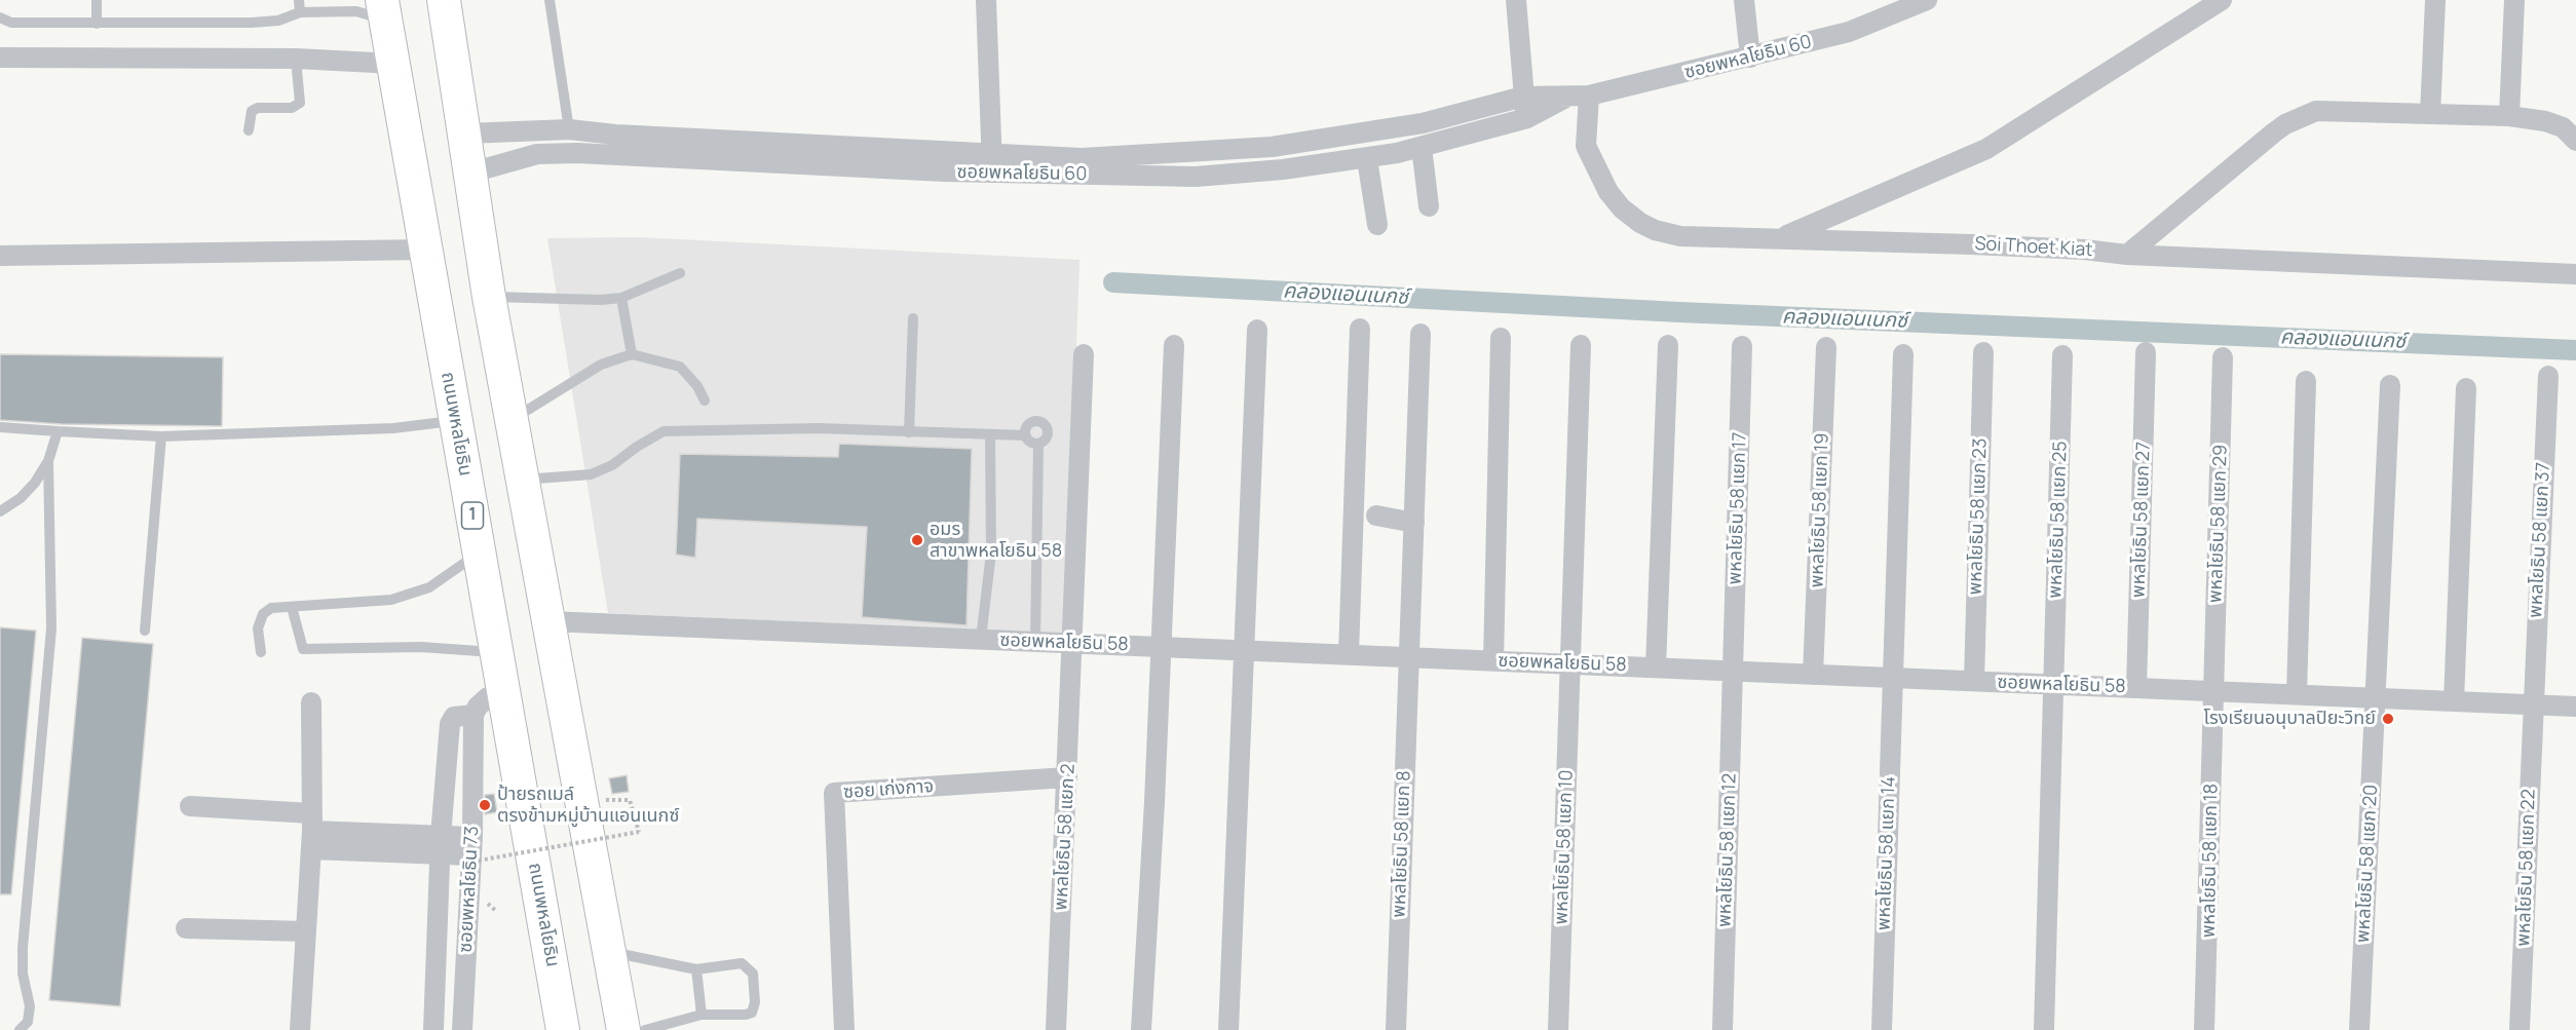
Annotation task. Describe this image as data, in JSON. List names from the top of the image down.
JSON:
{
  "streets": {
    "main road": ["ถนนพหลโยธิน", "1"],
    "street": [
      "ซอยพหลโยธิน 60",
      "Soi Thoet Kiat",
      "พหลโยธิน 58 แยก 17",
      "พหลโยธิน 58 แยก 19",
      "พหลโยธิน 58 แยก 23",
      "พหลโยธิน 58 แยก 25",
      "พหลโยธิน 58 แยก 27",
      "พหลโยธิน 58 แยก 29",
      "พหลโยธิน 58 แยก 37",
      "ซอยพหลโยธิน 58",
      "ซอย เก่งกาจ",
      "พหลโยธิน 58 แยก 2",
      "พหลโยธิน 58 แยก 8",
      "พหลโยธิน 58 แยก 10",
      "พหลโยธิน 58 แยก 12",
      "พหลโยธิน 58 แยก 14",
      "พหลโยธิน 58 แยก 18",
      "พหลโยธิน 58 แยก 20",
      "พหลโยธิน 58 แยก 22",
      "ซอยพหลโยธิน 73"
    ]
  },
  "crossings": [
    ["ซอยพหลโยธิน 60", "Soi Thoet Kiat"],
    ["พหลโยธิน 58 แยก 17", "ซอยพหลโยธิน 58"],
    ["พหลโยธิน 58 แยก 17", "พหลโยธิน 58 แยก 12"],
    ["พหลโยธิน 58 แยก 19", "ซอยพหลโยธิน 58"],
    ["พหลโยธิน 58 แยก 23", "ซอยพหลโยธิน 58"],
    ["พหลโยธิน 58 แยก 25", "ซอยพหลโยธิน 58"],
    ["พหลโยธิน 58 แยก 27", "ซอยพหลโยธิน 58"],
    ["พหลโยธิน 58 แยก 29", "ซอยพหลโยธิน 58"],
    ["พหลโยธิน 58 แยก 29", "พหลโยธิน 58 แยก 18"],
    ["พหลโยธิน 58 แยก 37", "ซอยพหลโยธิน 58"],
    ["พหลโยธิน 58 แยก 37", "พหลโยธิน 58 แยก 22"],
    ["ซอยพหลโยธิน 58", "พหลโยธิน 58 แยก 2"],
    ["ซอยพหลโยธิน 58", "พหลโยธิน 58 แยก 8"],
    ["ซอยพหลโยธิน 58", "พหลโยธิน 58 แยก 10"],
    ["ซอยพหลโยธิน 58", "พหลโยธิน 58 แยก 12"],
    ["ซอยพหลโยธิน 58", "พหลโยธิน 58 แยก 14"],
    ["ซอยพหลโยธิน 58", "พหลโยธิน 58 แยก 18"],
    ["ซอยพหลโยธิน 58", "พหลโยธิน 58 แยก 20"],
    ["ซอยพหลโยธิน 58", "พหลโยธิน 58 แยก 22"],
    ["ซอย เก่งกาจ", "พหลโยธิน 58 แยก 2"]
  ],
  "water": ["คลองแอนเนกซ์"],
  "places": ["อมร สาขาพหลโยธิน 58", "โรงเรียนอนุบาลปิยะวิทย์", "ป้ายรถเมล์ ตรงข้ามหมู่บ้านแอนเนกซ์"]
}
